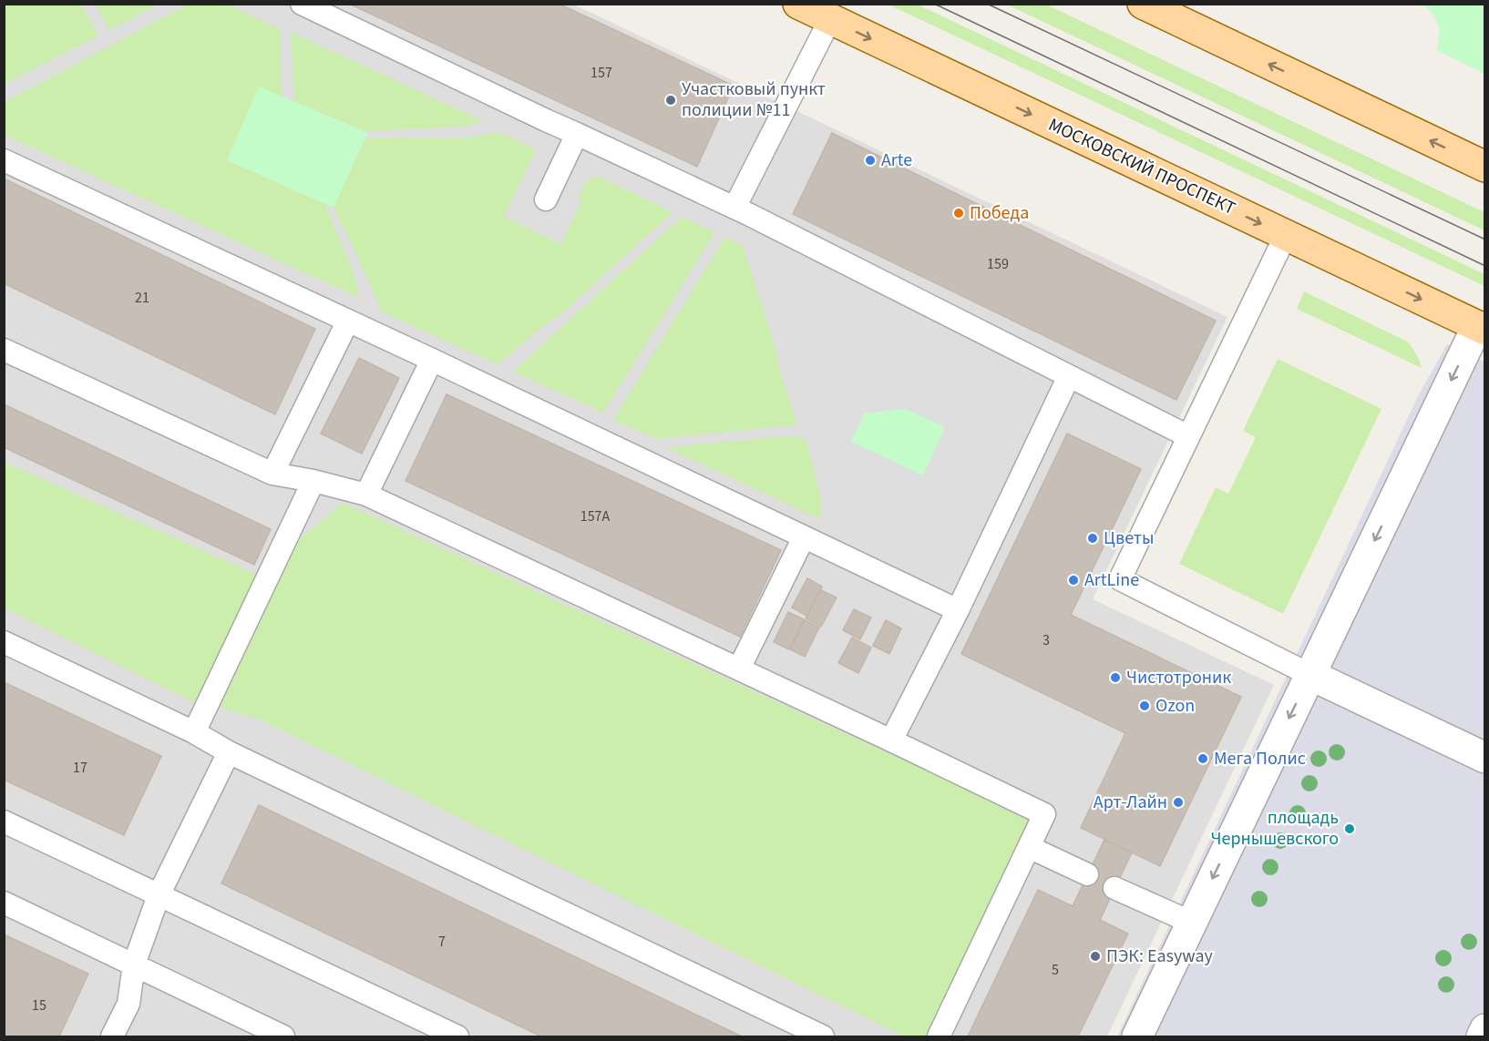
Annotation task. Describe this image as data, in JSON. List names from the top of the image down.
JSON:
{
  "streets": {
    "main road": ["МОСКОВСКИЙ ПРОСПЕКТ"]
  },
  "places": [
    "Участковый пункт полиции №11",
    "Arte",
    "Победа",
    "Цветы",
    "ArtLine",
    "Чистотроник",
    "Ozon",
    "Мега Полис",
    "Арт-Лайн",
    "площадь Чернышевского",
    "ПЭК: Easyway"
  ],
  "house_numbers": [
    "157",
    "159",
    "21",
    "157А",
    "3",
    "17",
    "7",
    "5",
    "15"
  ]
}
